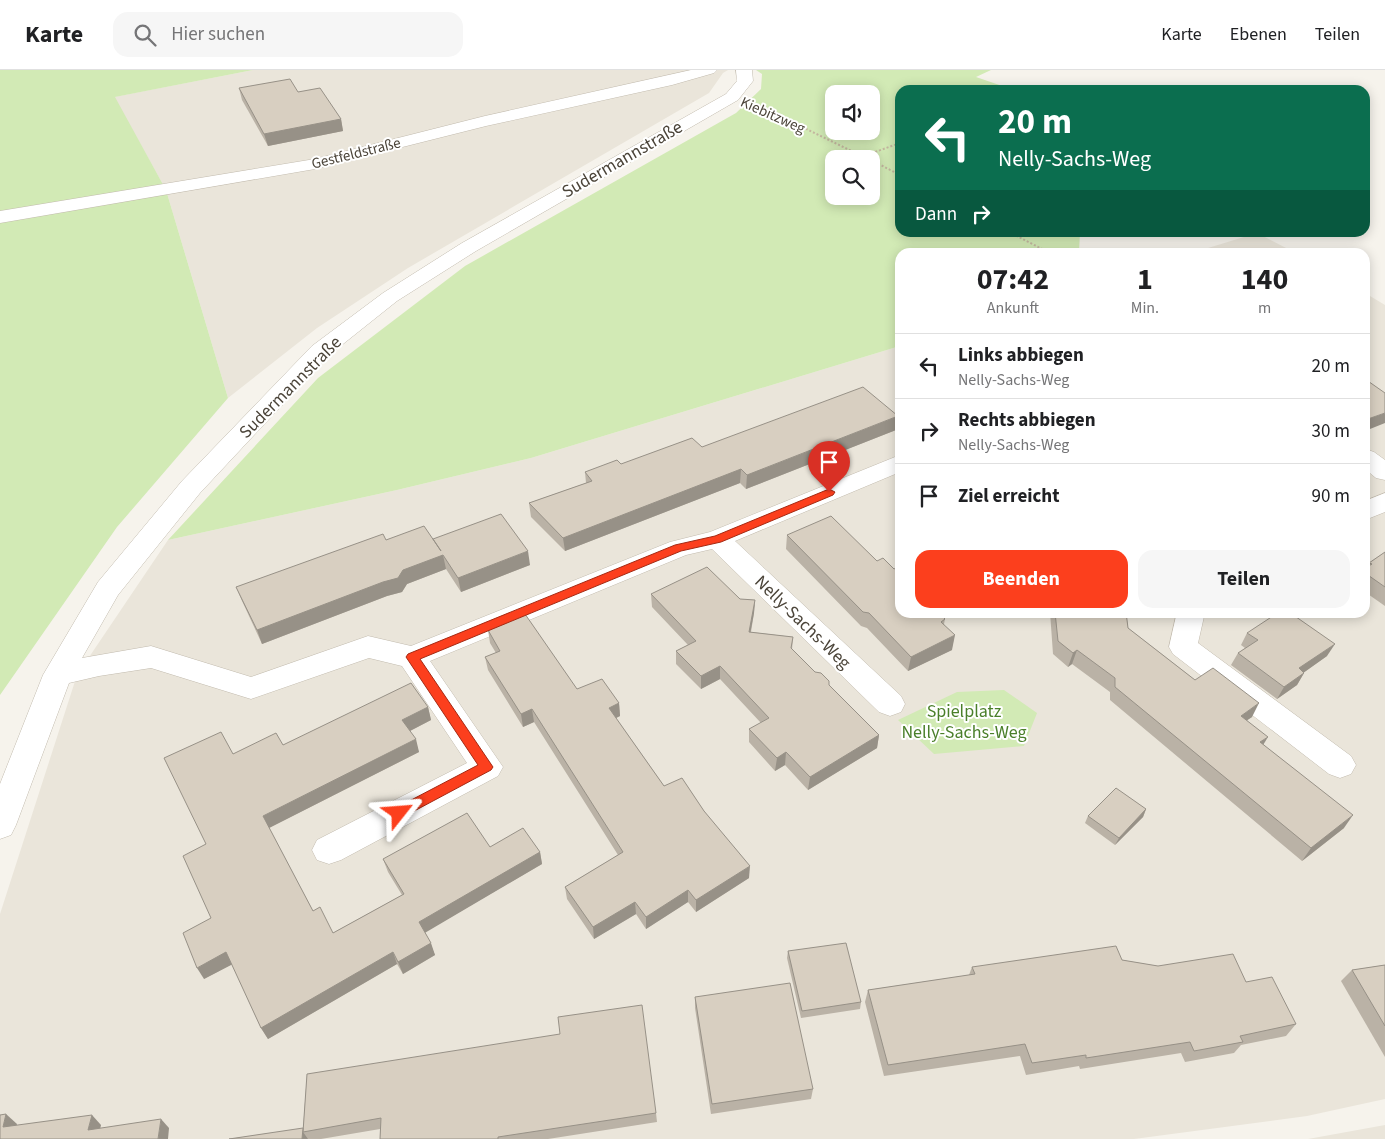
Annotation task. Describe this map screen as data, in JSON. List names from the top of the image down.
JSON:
{
  "streets": {
    "street": ["Gestfeldstraße", "Sudermannstraße", "Nelly-Sachs-Weg"],
    "path": ["Kiebitzweg"]
  },
  "crossings": [
    ["Kiebitzweg", "Sudermannstraße"]
  ],
  "parks": ["Spielplatz Nelly-Sachs-Weg"],
  "page": {
    "header": "Karte",
    "search": "Hier suchen",
    "nav": ["Karte", "Ebenen", "Teilen"],
    "turn": ["20 m", "Nelly-Sachs-Weg"],
    "then": "Dann",
    "eta": [
      "07:42",
      "Ankunft",
      "1",
      "Min.",
      "140",
      "m"
    ],
    "list": [
      {
        "name": "Links abbiegen",
        "note": "Nelly-Sachs-Weg",
        "value": "20 m"
      },
      {
        "name": "Rechts abbiegen",
        "note": "Nelly-Sachs-Weg",
        "value": "30 m"
      },
      {
        "name": "Ziel erreicht",
        "value": "90 m"
      }
    ],
    "buttons": ["Beenden", "Teilen"]
  }
}
